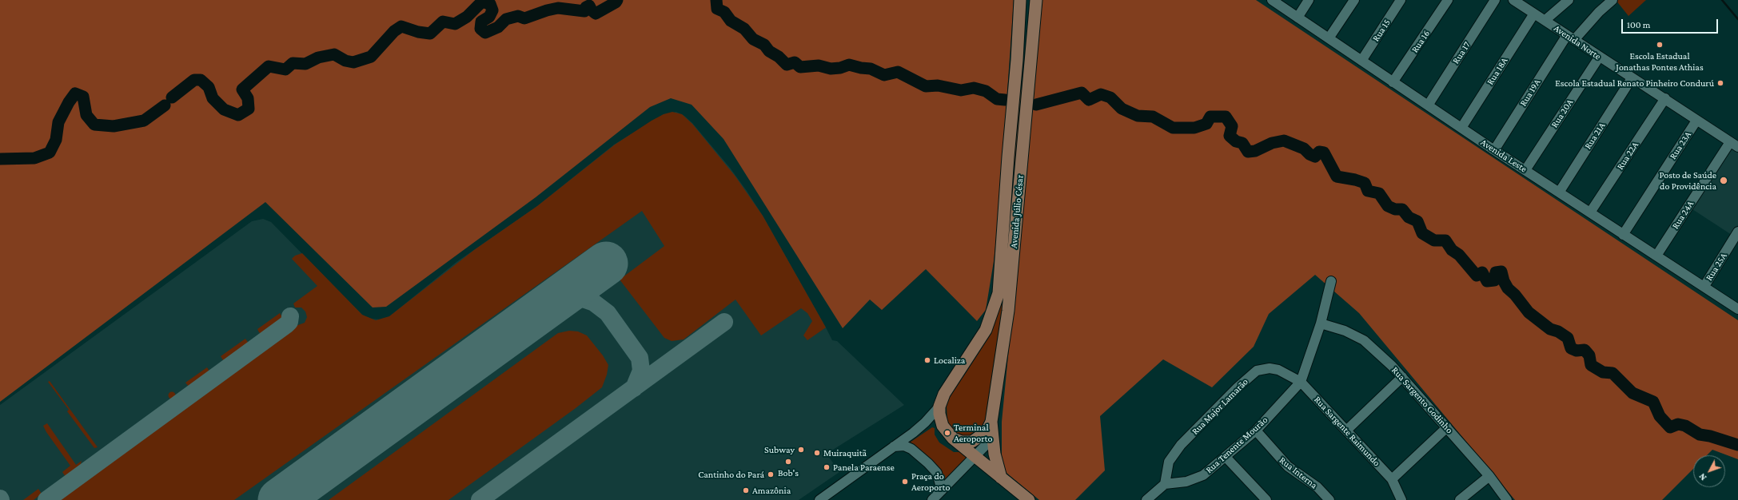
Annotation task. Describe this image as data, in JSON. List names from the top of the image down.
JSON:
{
  "streets": {
    "main road": ["Avenida Júlio César"],
    "street": [
      "Rua 15",
      "Rua 16",
      "Avenida Norte",
      "Rua 17",
      "Rua 18A",
      "Rua 19A",
      "Rua 20A",
      "Rua 21A",
      "Rua 23A",
      "Avenida Leste",
      "Rua 22A",
      "Rua 24A",
      "Rua 25A",
      "Rua Sargento Godinho",
      "Rua Major Lamarão",
      "Rua Sargente Raimundo",
      "Rua Tenente Mourão",
      "Rua Interna"
    ]
  },
  "crossings": [
    ["Rua 15", "Avenida Leste"],
    ["Rua 16", "Avenida Leste"],
    ["Avenida Norte", "Rua 18A"],
    ["Avenida Norte", "Rua 19A"],
    ["Avenida Norte", "Rua 20A"],
    ["Avenida Norte", "Rua 21A"],
    ["Avenida Norte", "Rua 23A"],
    ["Avenida Norte", "Rua 22A"],
    ["Avenida Norte", "Rua 24A"],
    ["Rua 17", "Avenida Leste"],
    ["Rua 18A", "Avenida Leste"],
    ["Rua 19A", "Avenida Leste"],
    ["Rua 20A", "Avenida Leste"],
    ["Rua 21A", "Avenida Leste"],
    ["Rua 23A", "Avenida Leste"],
    ["Avenida Leste", "Rua 22A"],
    ["Avenida Leste", "Rua 24A"],
    ["Avenida Leste", "Rua 25A"],
    ["Rua Major Lamarão", "Rua Sargente Raimundo"],
    ["Rua Major Lamarão", "Rua Tenente Mourão"],
    ["Rua Sargente Raimundo", "Rua Tenente Mourão"],
    ["Rua Tenente Mourão", "Rua Interna"]
  ],
  "places": [
    "Escola Estadual Jonathas Pontes Athias",
    "Escola Estadual Renato Pinheiro Condurú",
    "Posto de Saúde do Providência",
    "Localiza",
    "Terminal Aeroporto",
    "Subway",
    "Muiraquitã",
    "Bob's",
    "Panela Paraense",
    "Cantinho do Pará",
    "Praça do Aeroporto",
    "Amazônia"
  ],
  "scale_bar": "100 m",
  "north": "bottom left"
}
